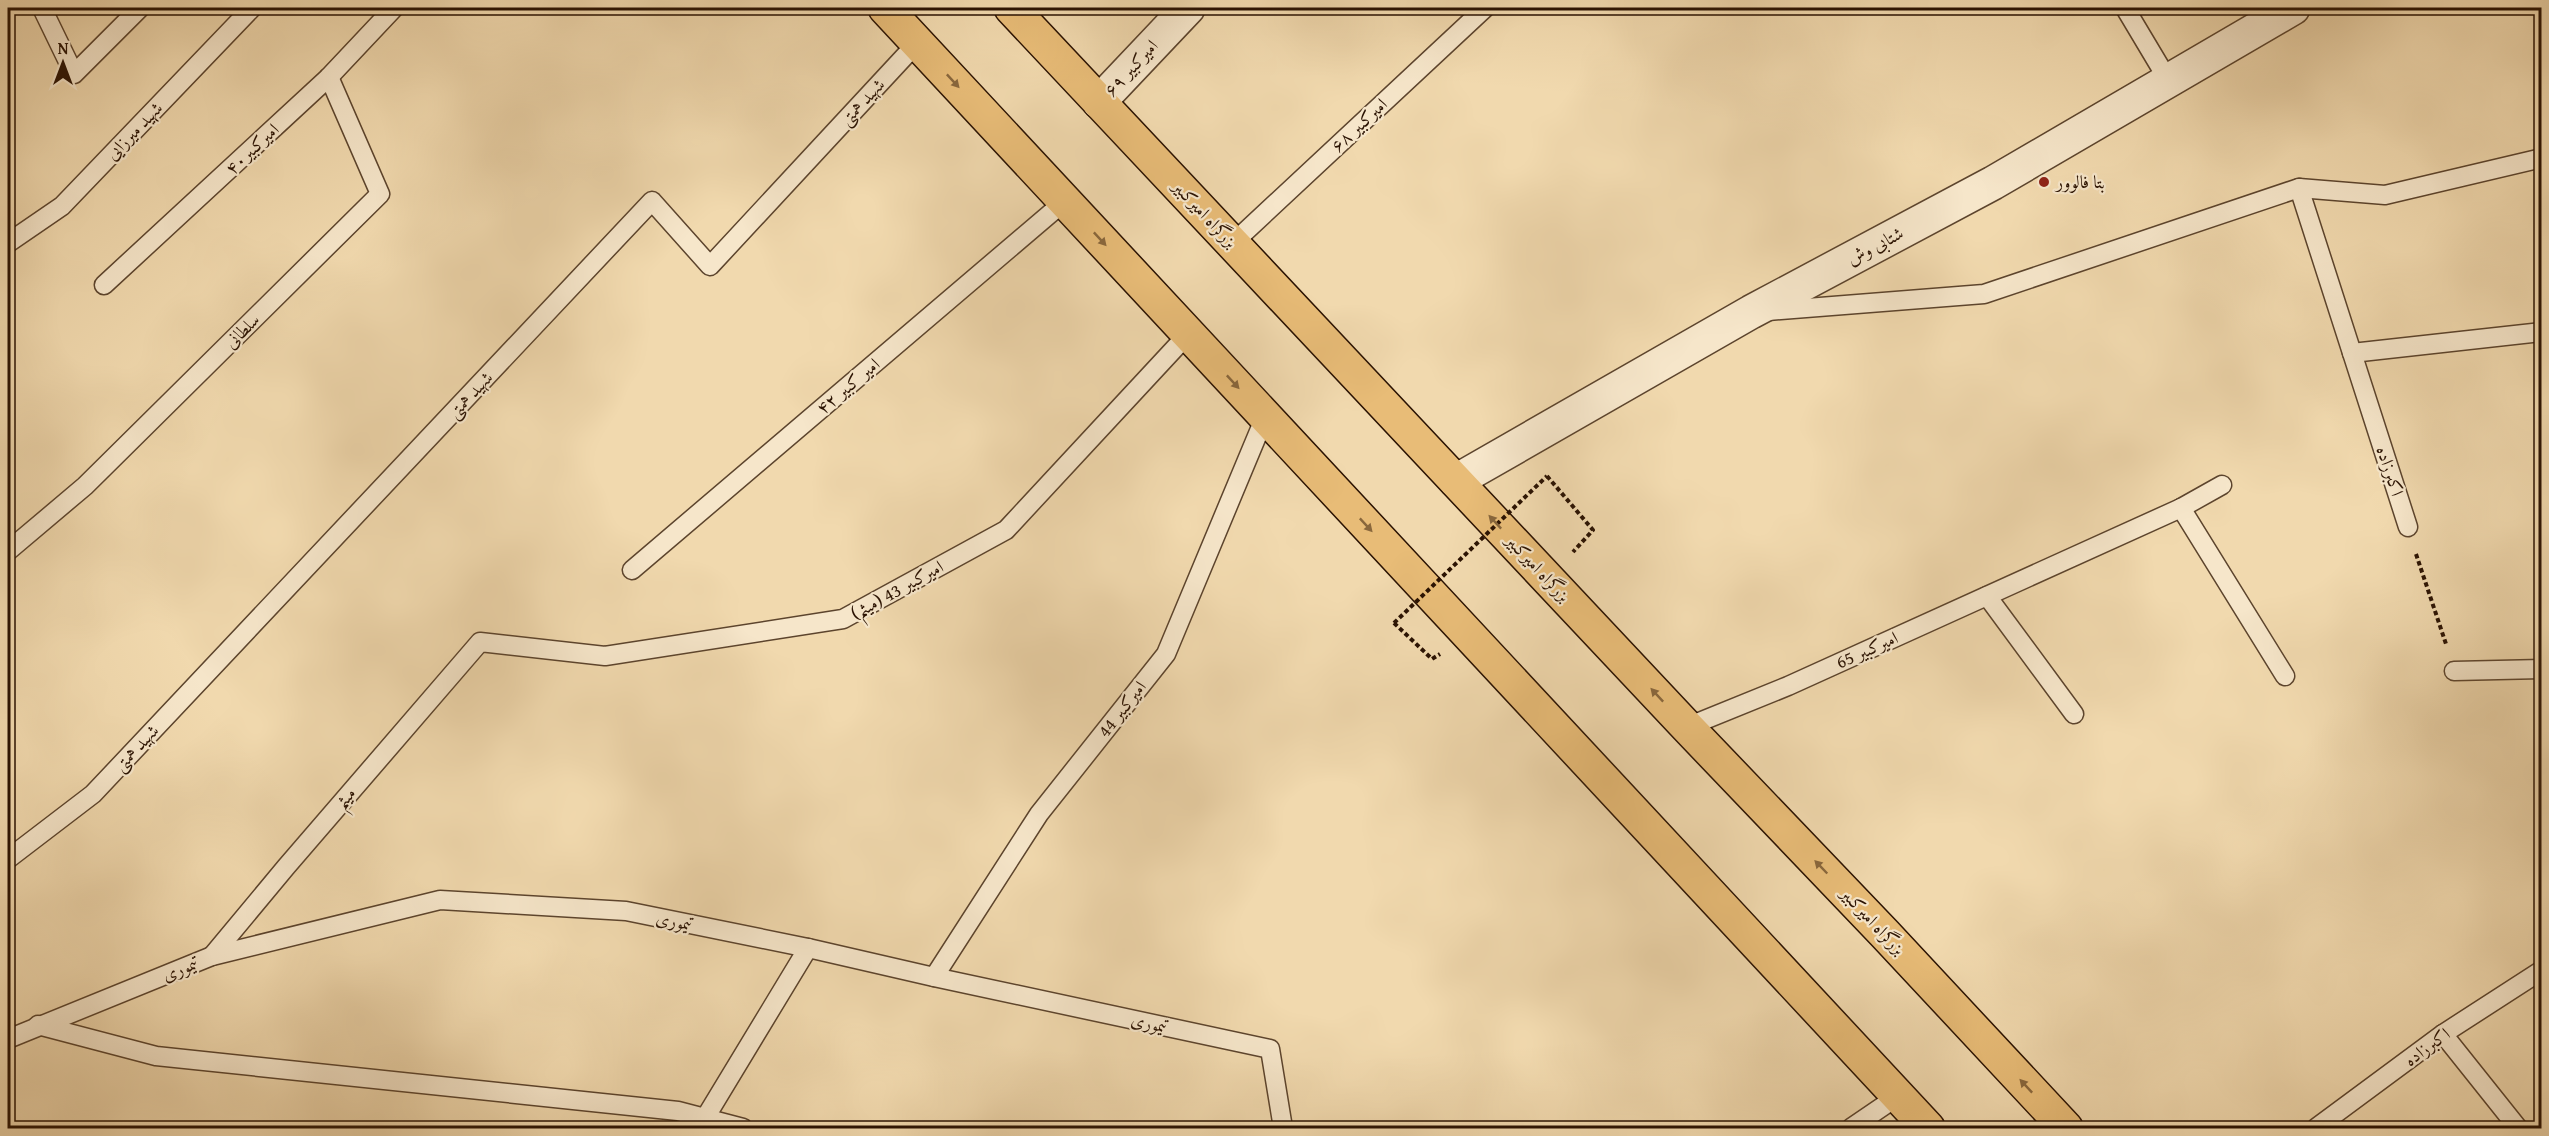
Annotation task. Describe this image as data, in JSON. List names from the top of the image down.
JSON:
{
  "streets": {
    "main road": ["بزرگراه امیرکبیر"],
    "street": ["امیرکبیر ۶۹", "شتابی وش"],
    "lane": [
      "شهید همتی",
      "امیرکبیر ۶۸",
      "شهید میرزایی",
      "امیرکبیر۴۰",
      "سلطانی",
      "امیر کبیر ۴۲",
      "اکبرزاده",
      "امیرکبیر 43 (میثم)",
      "امیرکبیر 65",
      "امیرکبیر 44",
      "میثم",
      "تیموری"
    ]
  },
  "crossings": [
    ["امیرکبیر ۶۹", "بزرگراه امیرکبیر"],
    ["امیرکبیر ۶۸", "بزرگراه امیرکبیر"],
    ["امیرکبیر۴۰", "سلطانی"],
    ["بزرگراه امیرکبیر", "شتابی وش"],
    ["بزرگراه امیرکبیر", "امیرکبیر 65"],
    ["امیرکبیر 43 (میثم)", "میثم"],
    ["امیرکبیر 44", "تیموری"],
    ["میثم", "تیموری"]
  ],
  "places": ["بتا فالوور"],
  "north": "top"
}
